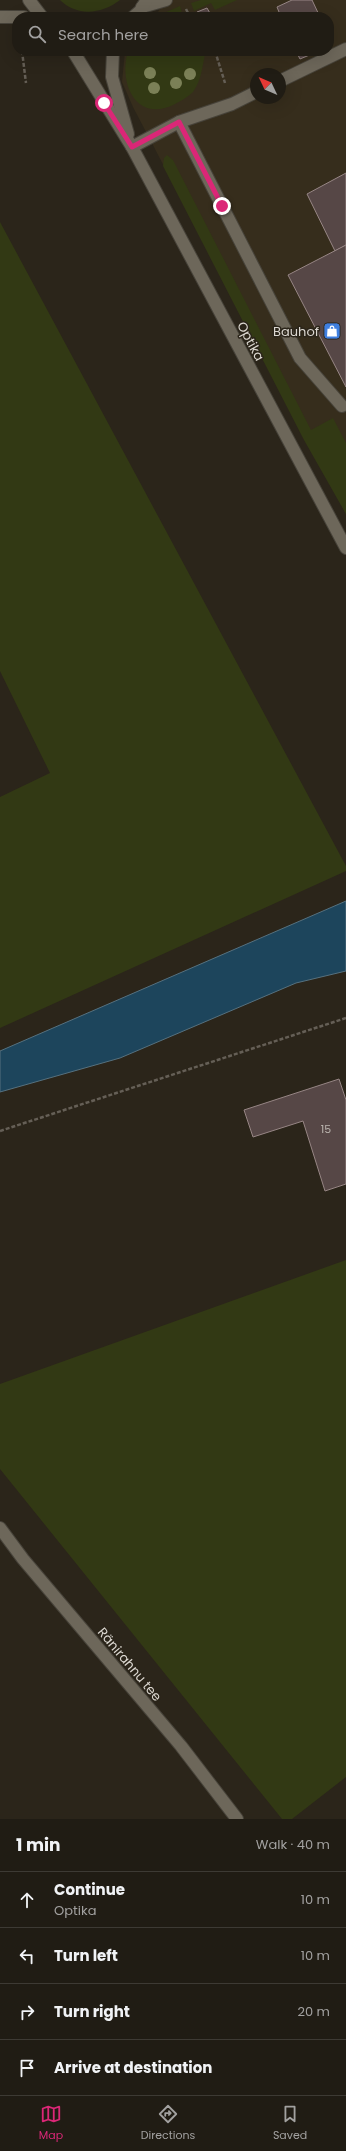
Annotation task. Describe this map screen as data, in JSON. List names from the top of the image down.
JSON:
{
  "streets": {
    "street": ["Optika", "Ränirahnu tee"]
  },
  "places": {
    "shop": ["Bauhof"]
  },
  "house_numbers": ["15"],
  "north": "top left",
  "page": {
    "search": "Search here",
    "heading": ["1 min", "Walk · 40 m"],
    "list": [
      ["Continue", "Optika", "10 m"],
      ["Turn left", "10 m"],
      ["Turn right", "20 m"],
      "Arrive at destination"
    ],
    "nav": ["Map", "Directions", "Saved"]
  }
}
